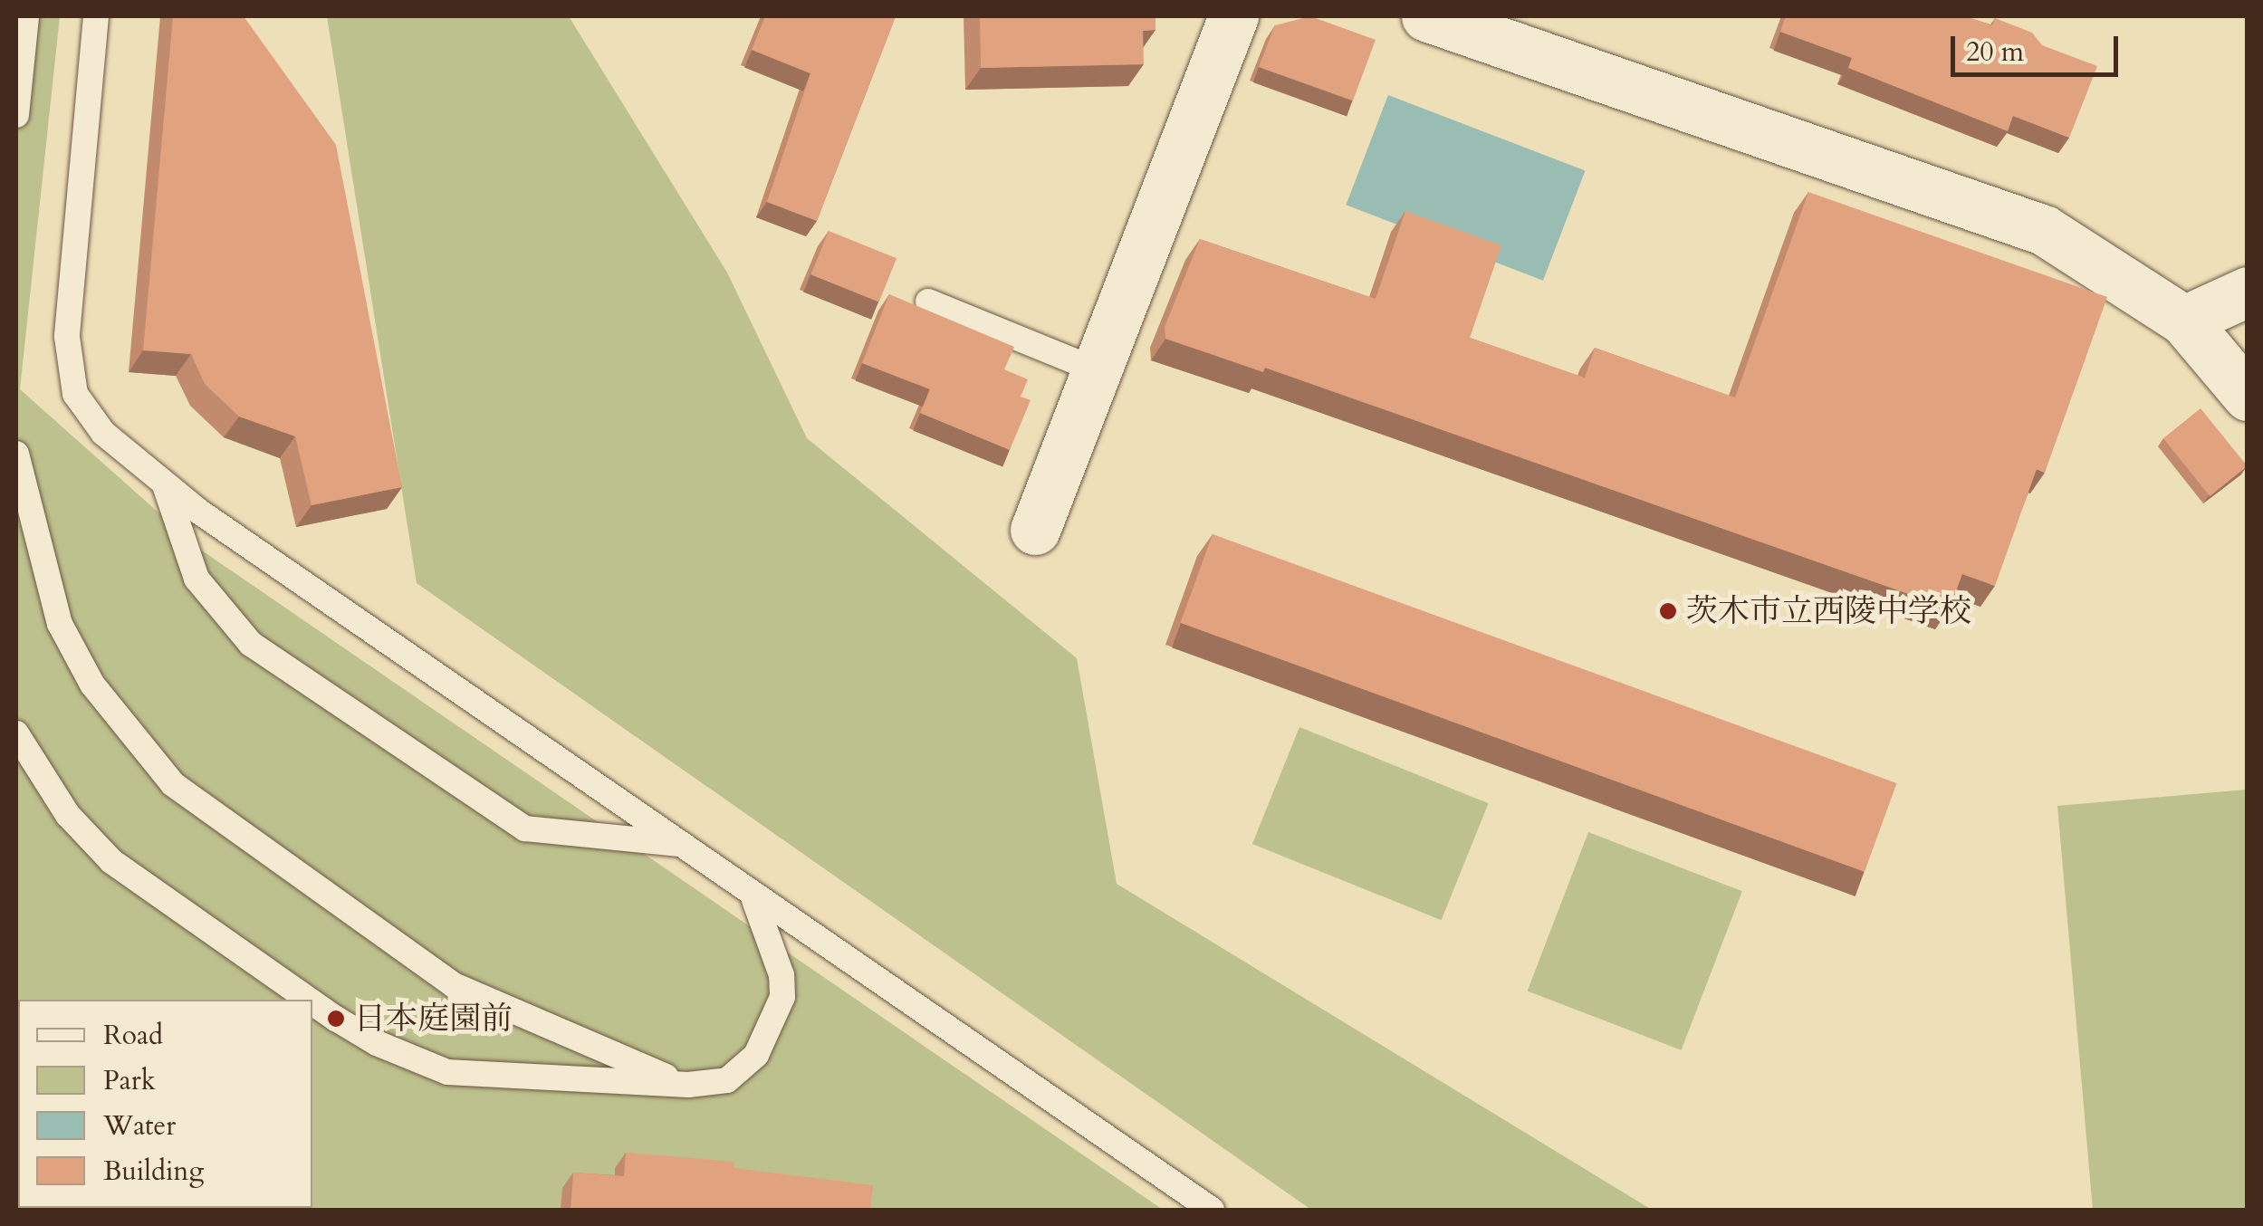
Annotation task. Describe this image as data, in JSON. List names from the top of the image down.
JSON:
{
  "places": ["茨木市立西陵中学校", "日本庭園前"],
  "legend": [
    "Road",
    "Park",
    "Water",
    "Building"
  ],
  "scale_bar": "20 m"
}
